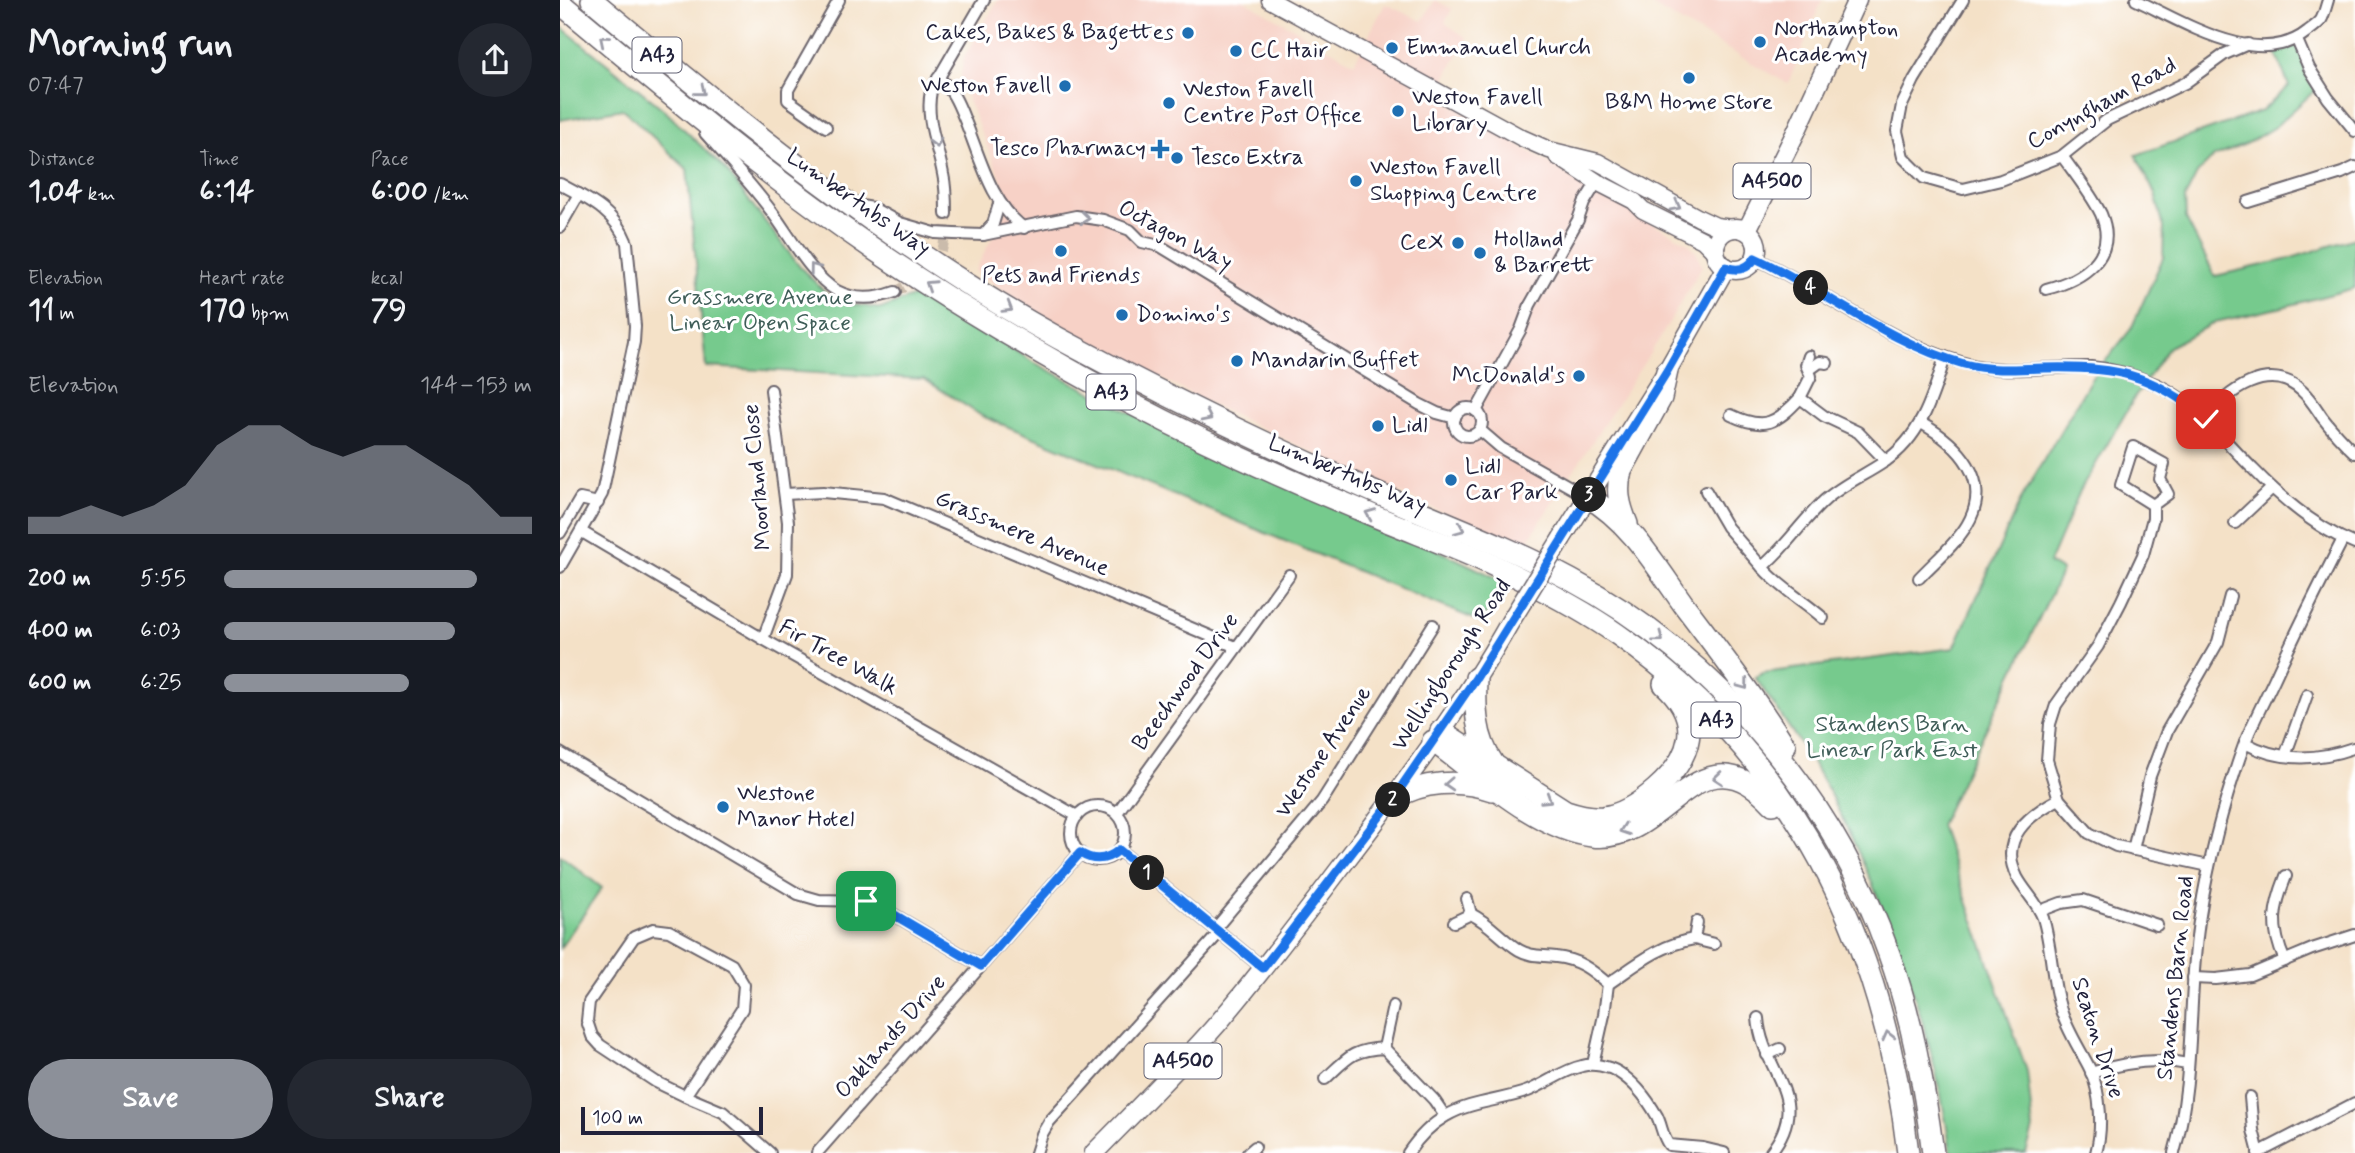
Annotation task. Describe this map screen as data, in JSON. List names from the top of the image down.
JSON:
{
  "streets": {
    "highway": ["A43", "Lumbertubs Way"],
    "main road": ["A4500", "Wellingborough Road"],
    "street": [
      "Conyngham Road",
      "Octagon Way",
      "Moorland Close",
      "Grassmere Avenue",
      "Fir Tree Walk",
      "Beechwood Drive",
      "Westone Avenue",
      "Standens Barn Road",
      "Oaklands Drive",
      "Seaton Drive"
    ]
  },
  "crossings": [
    ["A4500", "Wellingborough Road"],
    ["Lumbertubs Way", "Octagon Way"],
    ["Moorland Close", "Grassmere Avenue"],
    ["Moorland Close", "Fir Tree Walk"],
    ["Grassmere Avenue", "Beechwood Drive"],
    ["Fir Tree Walk", "Beechwood Drive"],
    ["Fir Tree Walk", "Oaklands Drive"],
    ["Beechwood Drive", "Oaklands Drive"]
  ],
  "one_way": ["Octagon Way"],
  "parks": ["Grassmere Avenue Linear Open Space", "Standens Barn Linear Park East"],
  "places": {
    "other": [
      "Cakes, Bakes & Bagettes",
      "Northampton Academy",
      "Emmanuel Church",
      "CC Hair",
      "B&M Home Store",
      "Weston Favell",
      "Weston Favell Centre Post Office",
      "Weston Favell Library",
      "Tesco Extra",
      "Weston Favell Shopping Centre",
      "CeX",
      "Pets and Friends",
      "Holland & Barrett",
      "Domino's",
      "Mandarin Buffet",
      "McDonald's",
      "Lidl",
      "Lidl Car Park",
      "Westone Manor Hotel"
    ],
    "health": ["Tesco Pharmacy"]
  },
  "scale_bar": "100 m",
  "page": {
    "heading": ["Morning run", "07:47"],
    "stats": [
      ["Distance", "1.04 km"],
      ["Time", "6:14"],
      ["Pace", "6:00 /km"],
      ["Elevation", "11 m"],
      ["Heart rate", "170 bpm"],
      ["kcal", "79"]
    ],
    "pins": [
      "4",
      "3",
      "2",
      "1"
    ],
    "chart": ["Elevation", "144–153 m"],
    "list": [
      {
        "name": "200 m",
        "note": "5:55"
      },
      {
        "name": "400 m",
        "note": "6:03"
      },
      {
        "name": "600 m",
        "note": "6:25"
      }
    ],
    "buttons": ["Save", "Share"],
    "scale": "100 m"
  }
}
